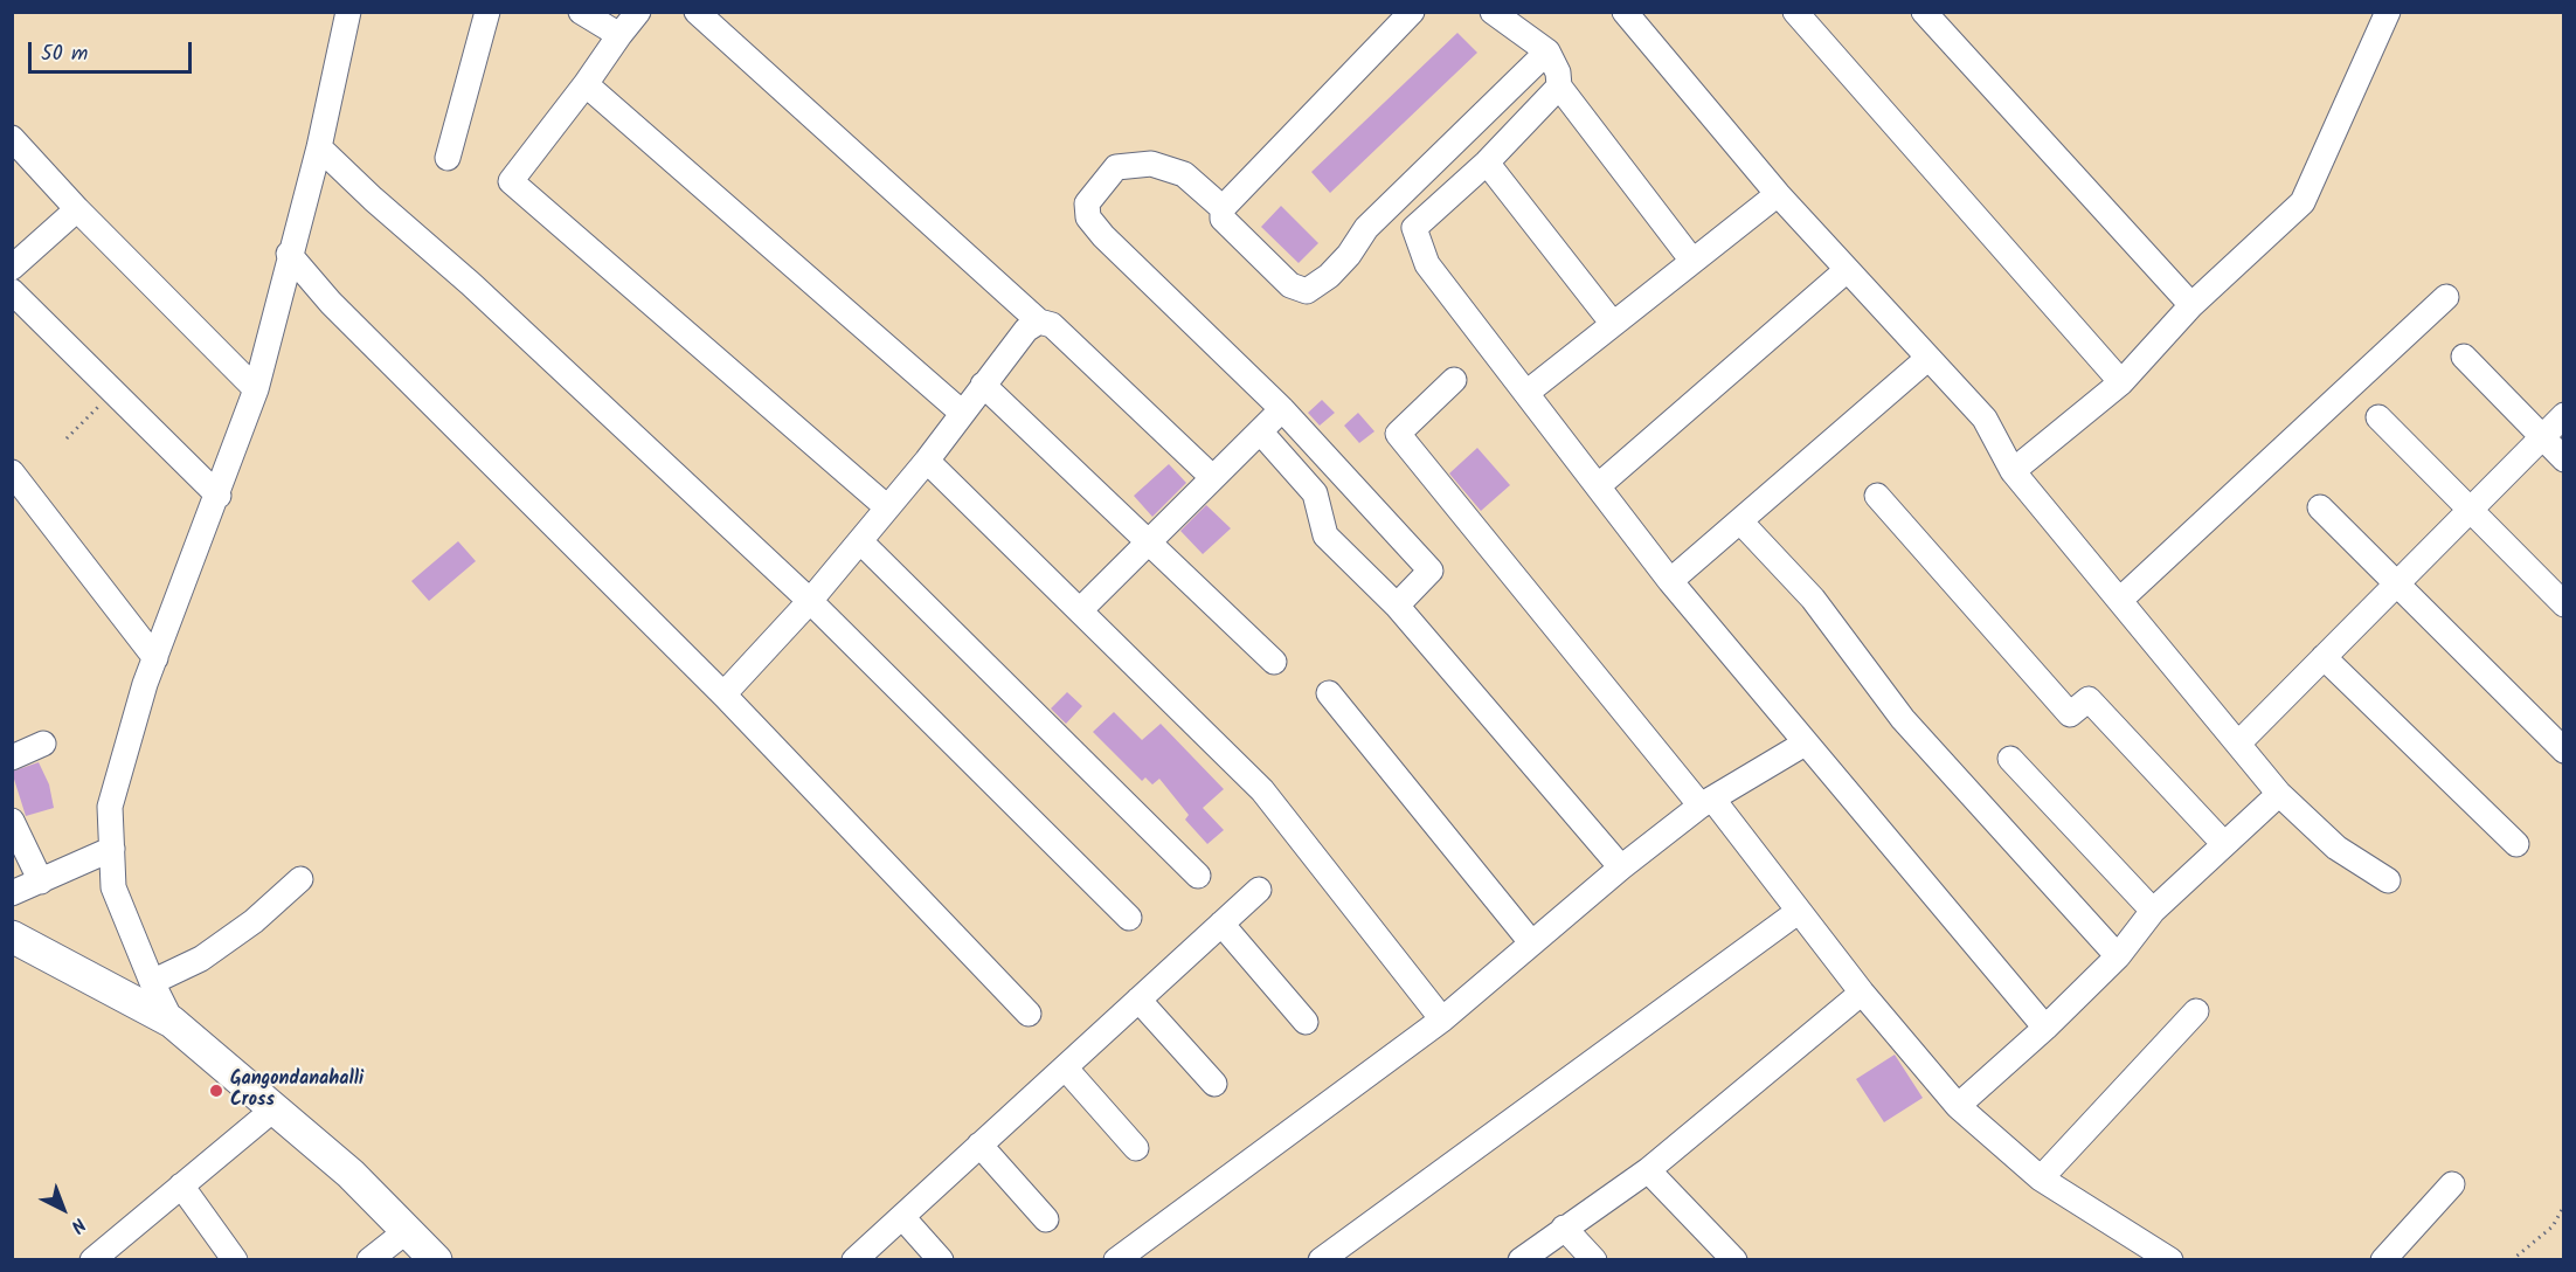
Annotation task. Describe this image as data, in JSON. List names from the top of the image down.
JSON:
{
  "places": ["Gangondanahalli Cross"],
  "scale_bar": "50 m",
  "north": "bottom right"
}
